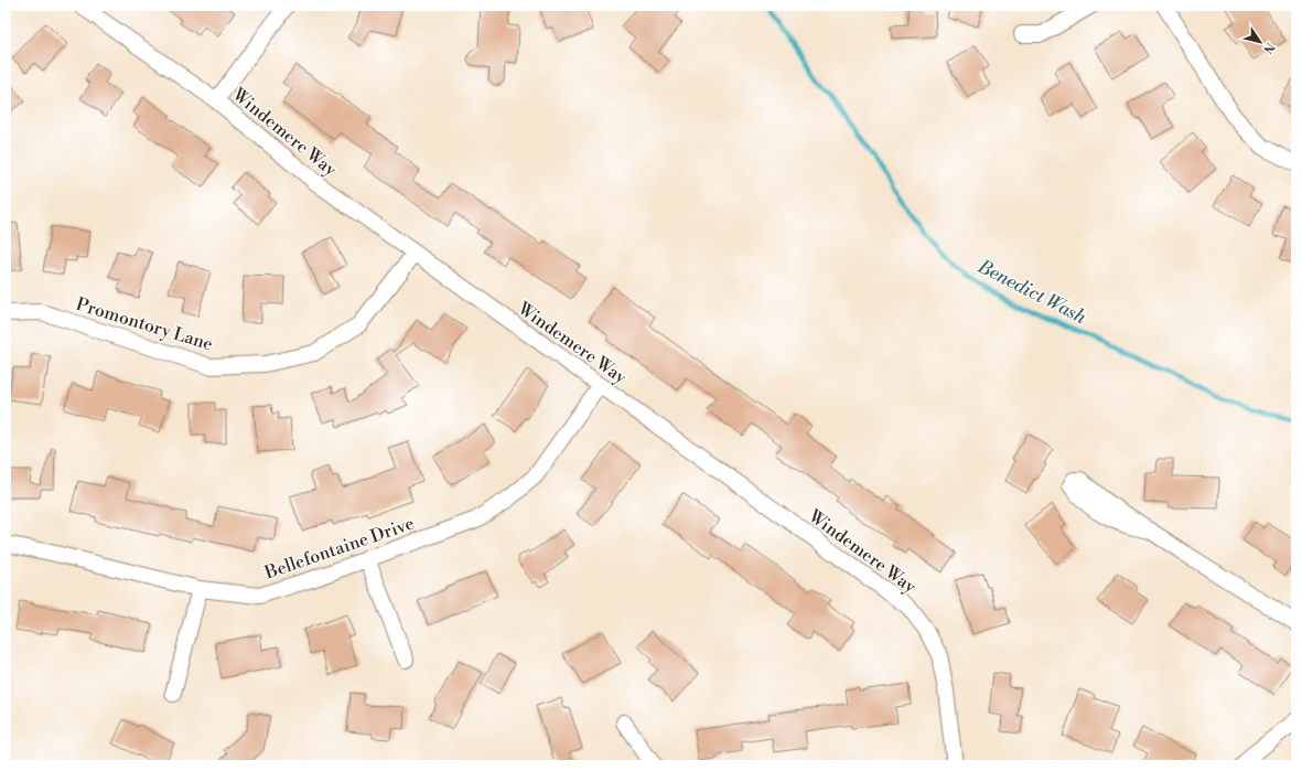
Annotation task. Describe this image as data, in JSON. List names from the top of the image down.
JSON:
{
  "streets": {
    "street": ["Windemere Way", "Promontory Lane", "Bellefontaine Drive"]
  },
  "crossings": [
    ["Windemere Way", "Promontory Lane"],
    ["Windemere Way", "Bellefontaine Drive"]
  ],
  "water": ["Benedict Wash"],
  "north": "bottom right"
}
